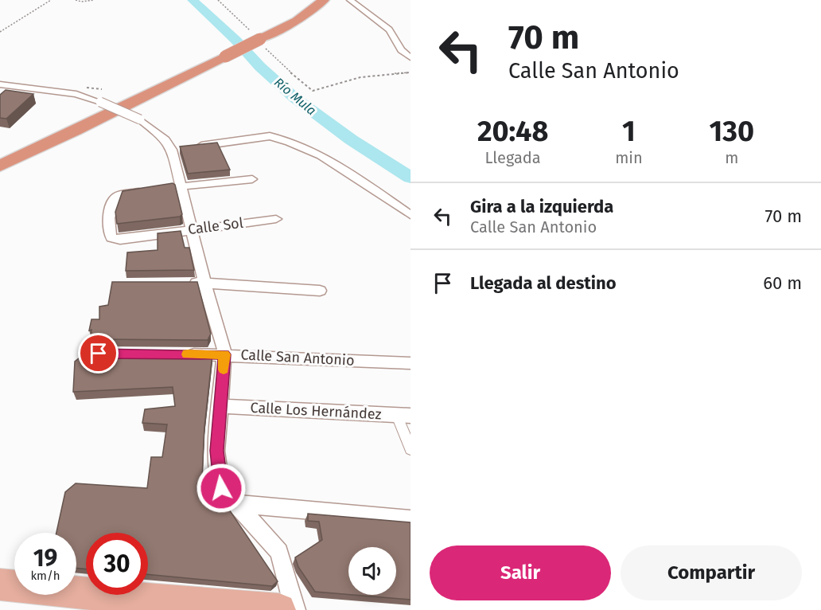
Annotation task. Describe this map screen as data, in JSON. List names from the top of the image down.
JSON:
{
  "streets": {
    "street": ["Calle Sol", "Calle San Antonio", "Calle Los Hernández"]
  },
  "water": ["Río Mula"],
  "page": {
    "turn": ["70 m", "Calle San Antonio"],
    "eta": [
      "20:48",
      "Llegada",
      "1",
      "min",
      "130",
      "m"
    ],
    "list": [
      {
        "name": "Gira a la izquierda",
        "note": "Calle San Antonio",
        "value": "70 m"
      },
      {
        "name": "Llegada al destino",
        "value": "60 m"
      }
    ],
    "speed": "19 km/h",
    "limit": "30",
    "buttons": ["Salir", "Compartir"]
  }
}
